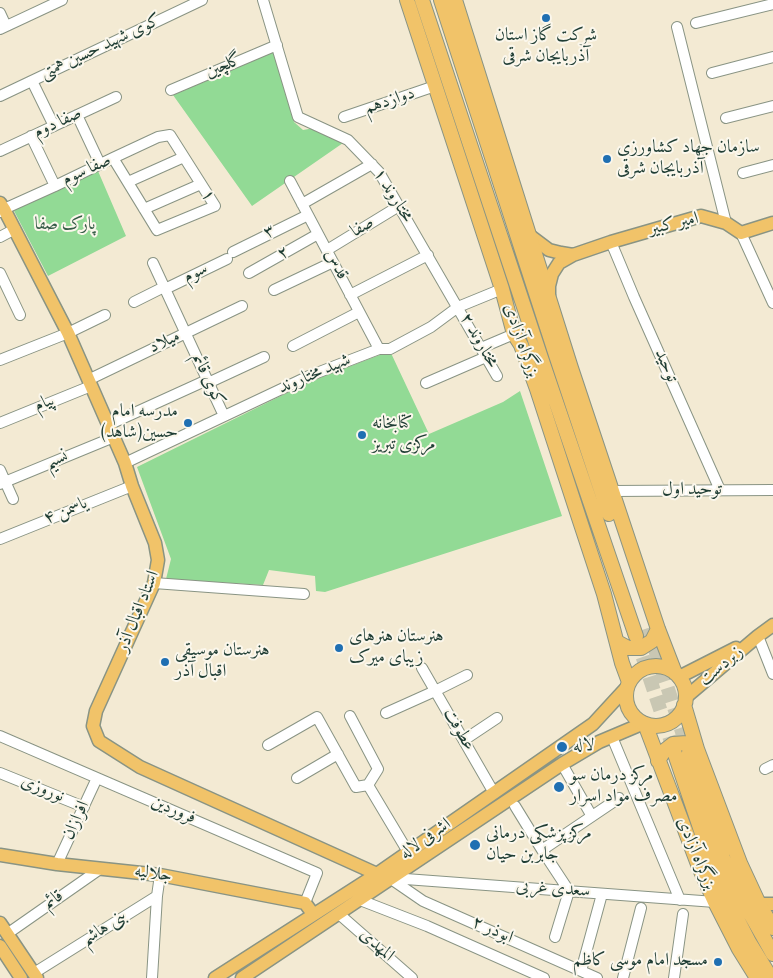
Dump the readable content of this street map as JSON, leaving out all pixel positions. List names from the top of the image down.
{
  "streets": {
    "highway": ["بزرگراه آزادی"],
    "main road": [
      "امیر کبیر",
      "استاد اقبال آذر",
      "زبردست",
      "اشرفی لاله",
      "جلالیه"
    ],
    "street": [
      "کوی شهید حسین همتی",
      "گلچین",
      "دوازدهم",
      "صفا دوم",
      "صفا سوم",
      "۱",
      "مختاروند ۱",
      "صفا",
      "۳",
      "۲",
      "قدس",
      "سوم",
      "مختاروند ۲",
      "میلاد",
      "توحید",
      "شهید مختاروند",
      "کوی قائم",
      "پیام",
      "نسیم",
      "توحید اول",
      "یاسمن ۴",
      "عطوفت",
      "نوروزی",
      "فروردین",
      "افرازان",
      "سعدی غربی",
      "قائم",
      "بنی هاشم",
      "ابوذر ۲",
      "المهدی"
    ]
  },
  "crossings": [
    ["گلچین", "مختاروند ۱"],
    ["دوازدهم", "بزرگراه آزادی"],
    ["صفا سوم", "۱"],
    ["صفا سوم", "استاد اقبال آذر"],
    ["مختاروند ۱", "صفا"],
    ["مختاروند ۱", "مختاروند ۲"],
    ["مختاروند ۱", "شهید مختاروند"],
    ["امیر کبیر", "توحید"],
    ["صفا", "قدس"],
    ["۳", "قدس"],
    ["۳", "سوم"],
    ["۲", "قدس"],
    ["قدس", "شهید مختاروند"],
    ["سوم", "کوی قائم"],
    ["مختاروند ۲", "شهید مختاروند"],
    ["بزرگراه آزادی", "شهید مختاروند"],
    ["بزرگراه آزادی", "توحید اول"],
    ["بزرگراه آزادی", "زبردست"],
    ["بزرگراه آزادی", "اشرفی لاله"],
    ["بزرگراه آزادی", "سعدی غربی"],
    ["میلاد", "کوی قائم"],
    ["میلاد", "پیام"],
    ["میلاد", "استاد اقبال آذر"],
    ["توحید", "توحید اول"],
    ["شهید مختاروند", "کوی قائم"],
    ["شهید مختاروند", "استاد اقبال آذر"],
    ["پیام", "استاد اقبال آذر"],
    ["نسیم", "استاد اقبال آذر"],
    ["یاسمن ۴", "استاد اقبال آذر"],
    ["استاد اقبال آذر", "اشرفی لاله"],
    ["زبردست", "اشرفی لاله"],
    ["عطوفت", "اشرفی لاله"],
    ["نوروزی", "افرازان"],
    ["فروردین", "افرازان"],
    ["فروردین", "جلالیه"],
    ["افرازان", "جلالیه"],
    ["اشرفی لاله", "سعدی غربی"],
    ["اشرفی لاله", "ابوذر ۲"],
    ["اشرفی لاله", "المهدی"],
    ["جلالیه", "قائم"],
    ["سعدی غربی", "ابوذر ۲"]
  ],
  "parks": ["پارک صفا"],
  "places": [
    "شرکت گاز استان آذربایجان شرقی",
    "سازمان جهاد کشاورزی آذربایجان شرقی",
    "مدرسه امام حسین(شاهد)",
    "کتابخانه مرکزى تبریز",
    "هنرستان هنرهای زیبای میرک",
    "هنرستان موسیقی اقبال آذر",
    "لاله",
    "مرکز درمان سو مصرف مواد اسرار",
    "مرکز پزشکی درمانی جابربن حیان",
    "مسجد امام موسی کاظم"
  ]
}
